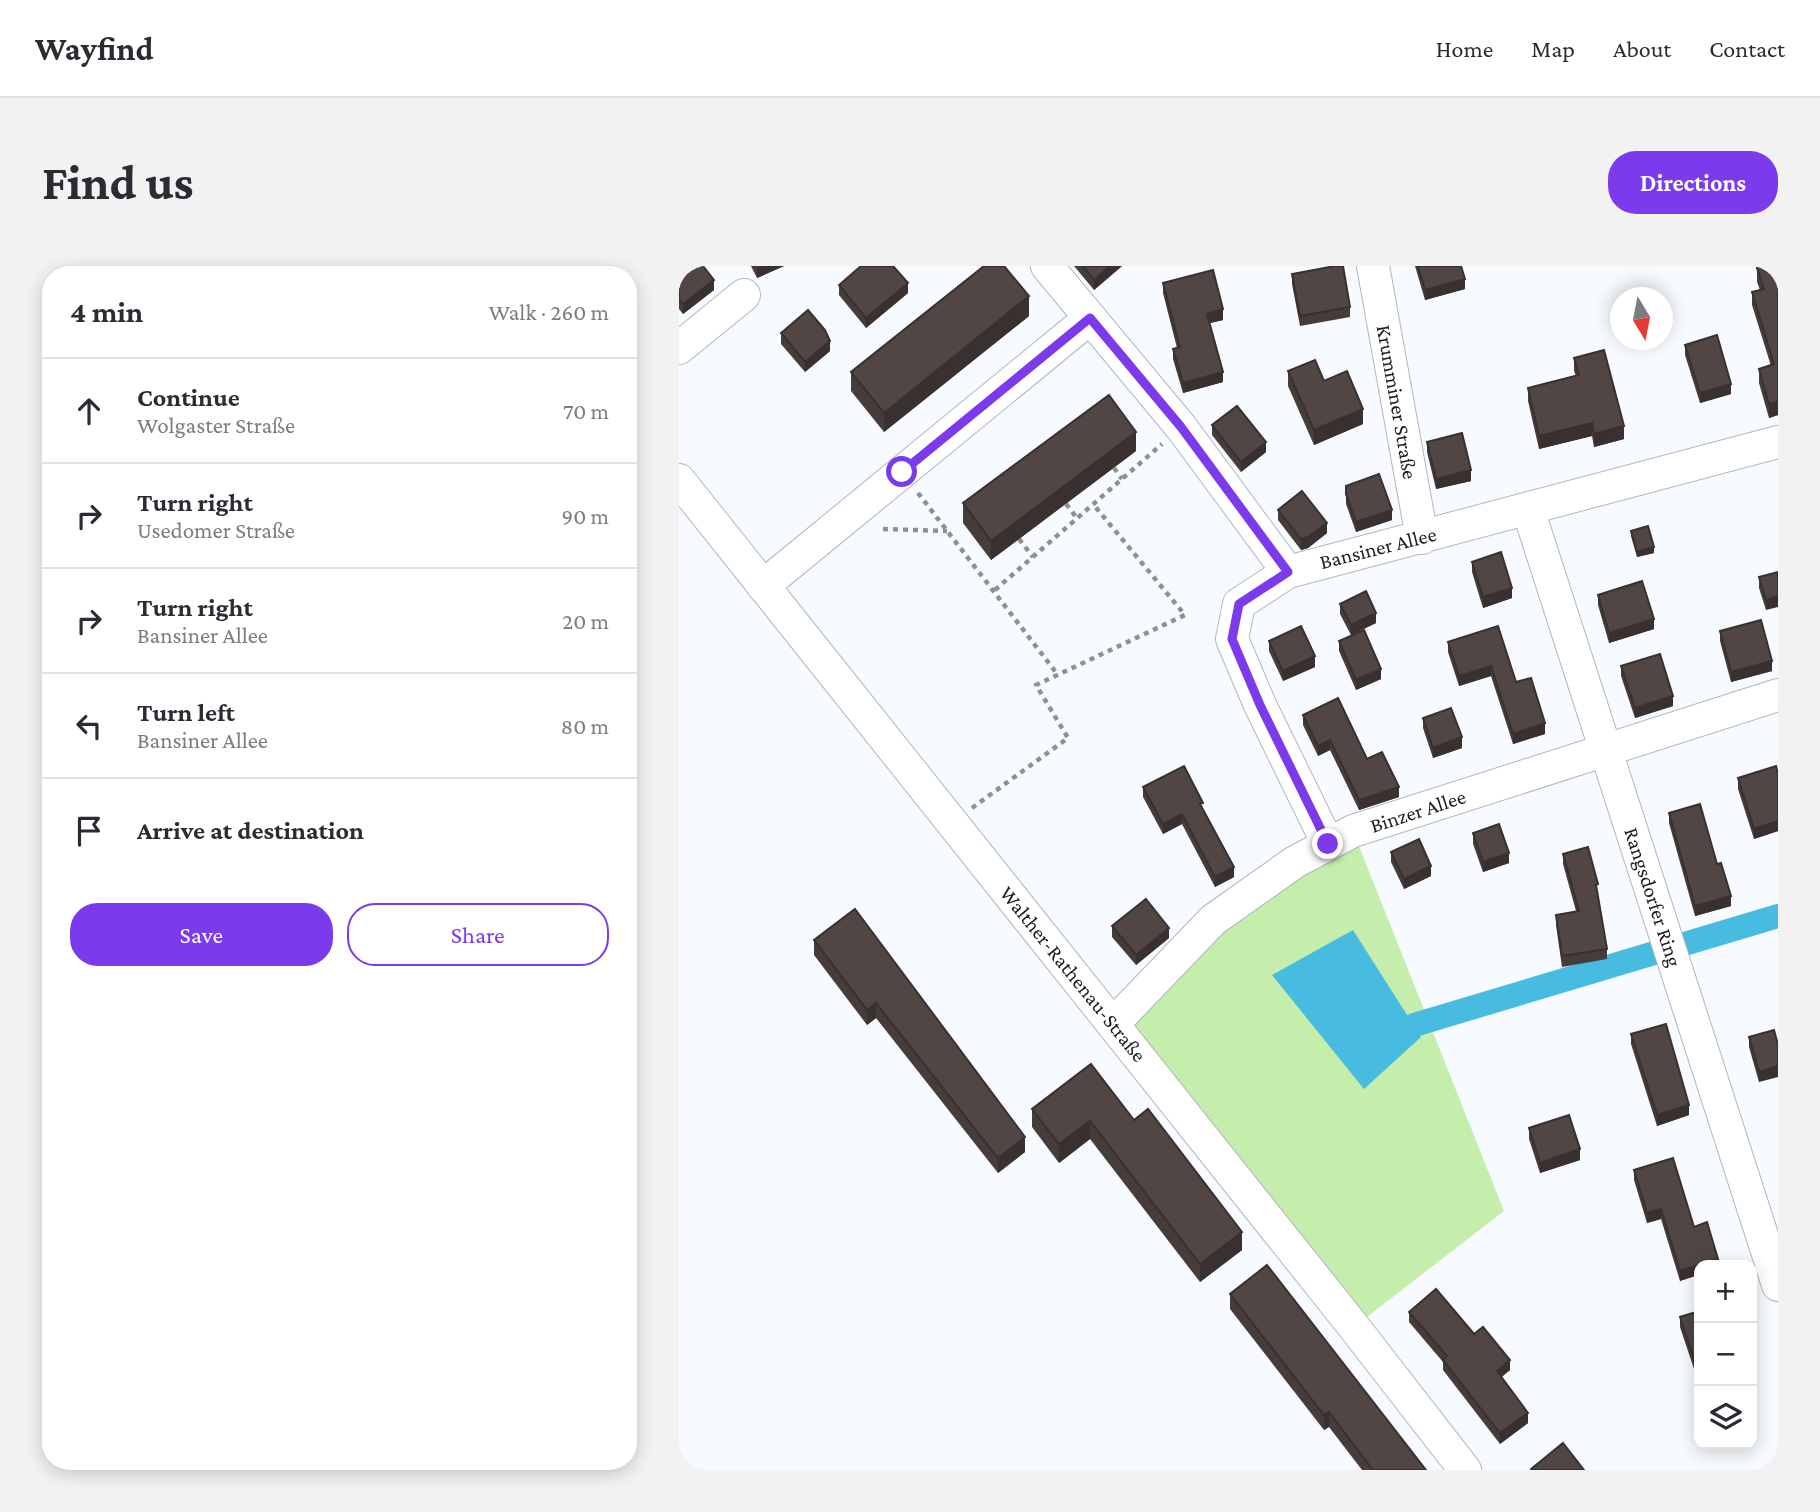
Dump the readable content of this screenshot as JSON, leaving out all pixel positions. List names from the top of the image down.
{
  "streets": {
    "street": [
      "Krumminer Straße",
      "Bansiner Allee",
      "Binzer Allee",
      "Rangsdorfer Ring",
      "Walther-Rathenau-Straße"
    ]
  },
  "crossings": [
    ["Krumminer Straße", "Bansiner Allee"],
    ["Bansiner Allee", "Binzer Allee"],
    ["Bansiner Allee", "Rangsdorfer Ring"],
    ["Binzer Allee", "Rangsdorfer Ring"],
    ["Binzer Allee", "Walther-Rathenau-Straße"]
  ],
  "north": "bottom",
  "page": {
    "header": "Wayfind",
    "nav": [
      "Home",
      "Map",
      "About",
      "Contact"
    ],
    "buttons": [
      "Directions",
      ["Save", "Share"]
    ],
    "title": "Find us",
    "heading": ["4 min", "Walk · 260 m"],
    "list": [
      ["Continue", "Wolgaster Straße", "70 m"],
      ["Turn right", "Usedomer Straße", "90 m"],
      ["Turn right", "Bansiner Allee", "20 m"],
      ["Turn left", "Bansiner Allee", "80 m"],
      "Arrive at destination"
    ],
    "map_buttons": ["+", "−"]
  }
}
